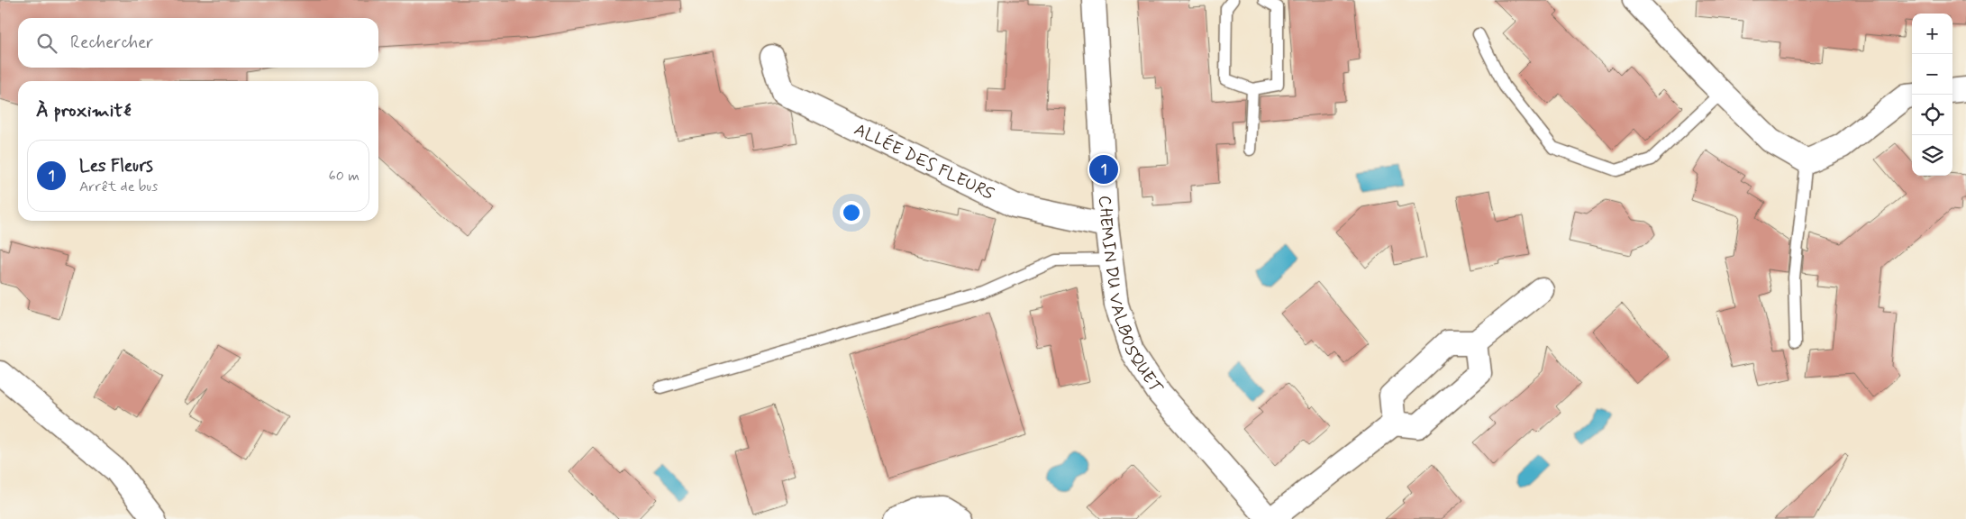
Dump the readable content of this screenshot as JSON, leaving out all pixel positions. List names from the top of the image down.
{
  "streets": {
    "street": ["ALLÉE DES FLEURS", "CHEMIN DU VALBOSQUET"]
  },
  "crossings": [
    ["ALLÉE DES FLEURS", "CHEMIN DU VALBOSQUET"]
  ],
  "page": {
    "map_buttons": ["+", "−"],
    "search": "Rechercher",
    "heading": "À proximité",
    "list": [
      {
        "mark": "1",
        "name": "Les Fleurs",
        "note": "Arrêt de bus",
        "value": "60 m"
      }
    ],
    "pins": "1"
  }
}
